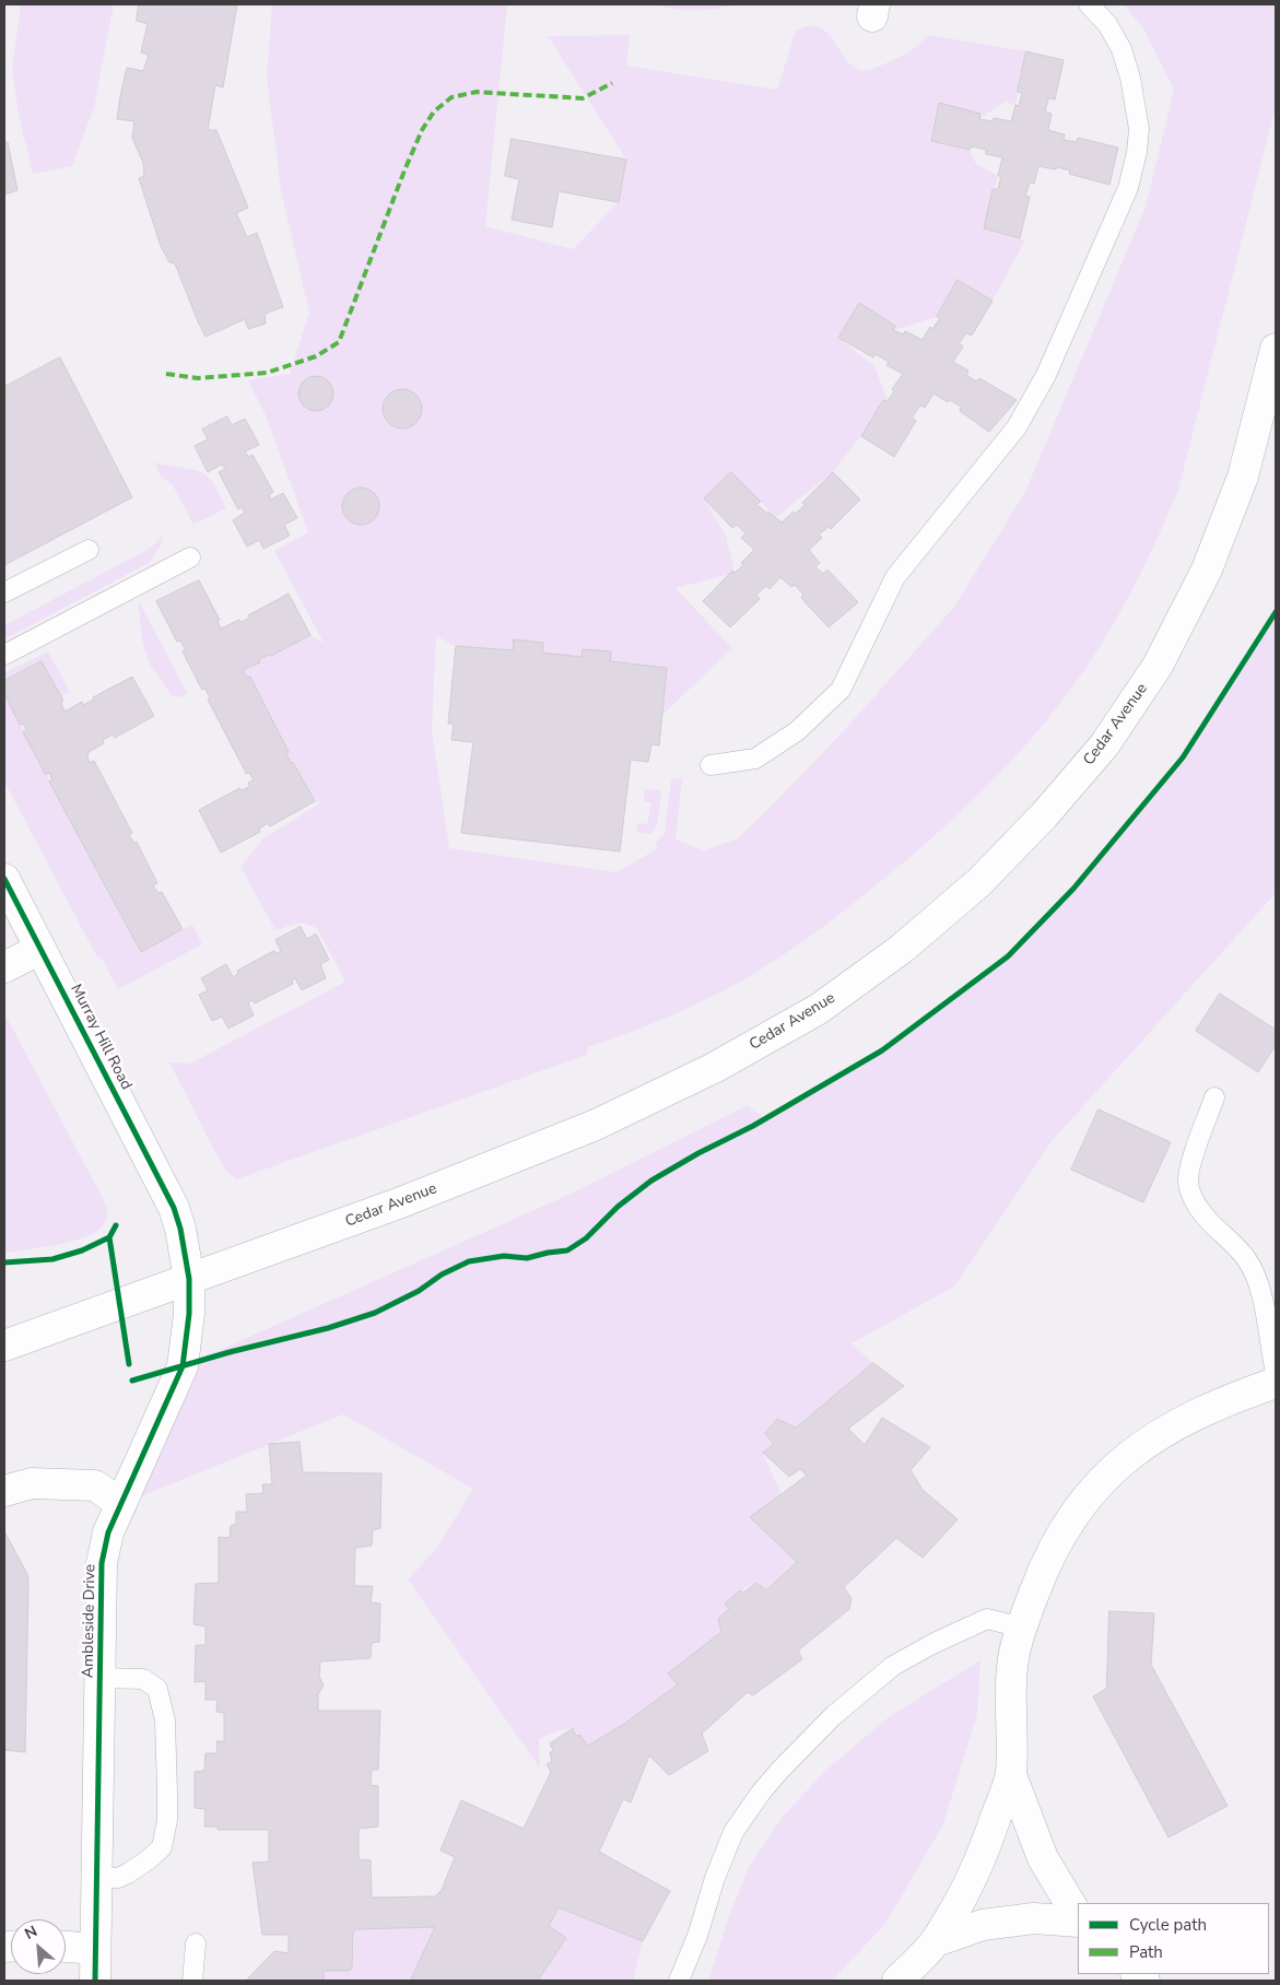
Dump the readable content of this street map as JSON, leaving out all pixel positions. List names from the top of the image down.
{
  "streets": {
    "street": ["Cedar Avenue", "Murray Hill Road", "Ambleside Drive"]
  },
  "crossings": [
    ["Cedar Avenue", "Murray Hill Road"],
    ["Cedar Avenue", "Ambleside Drive"],
    ["Murray Hill Road", "Ambleside Drive"]
  ],
  "legend": ["Cycle path", "Path"],
  "north": "top left"
}
